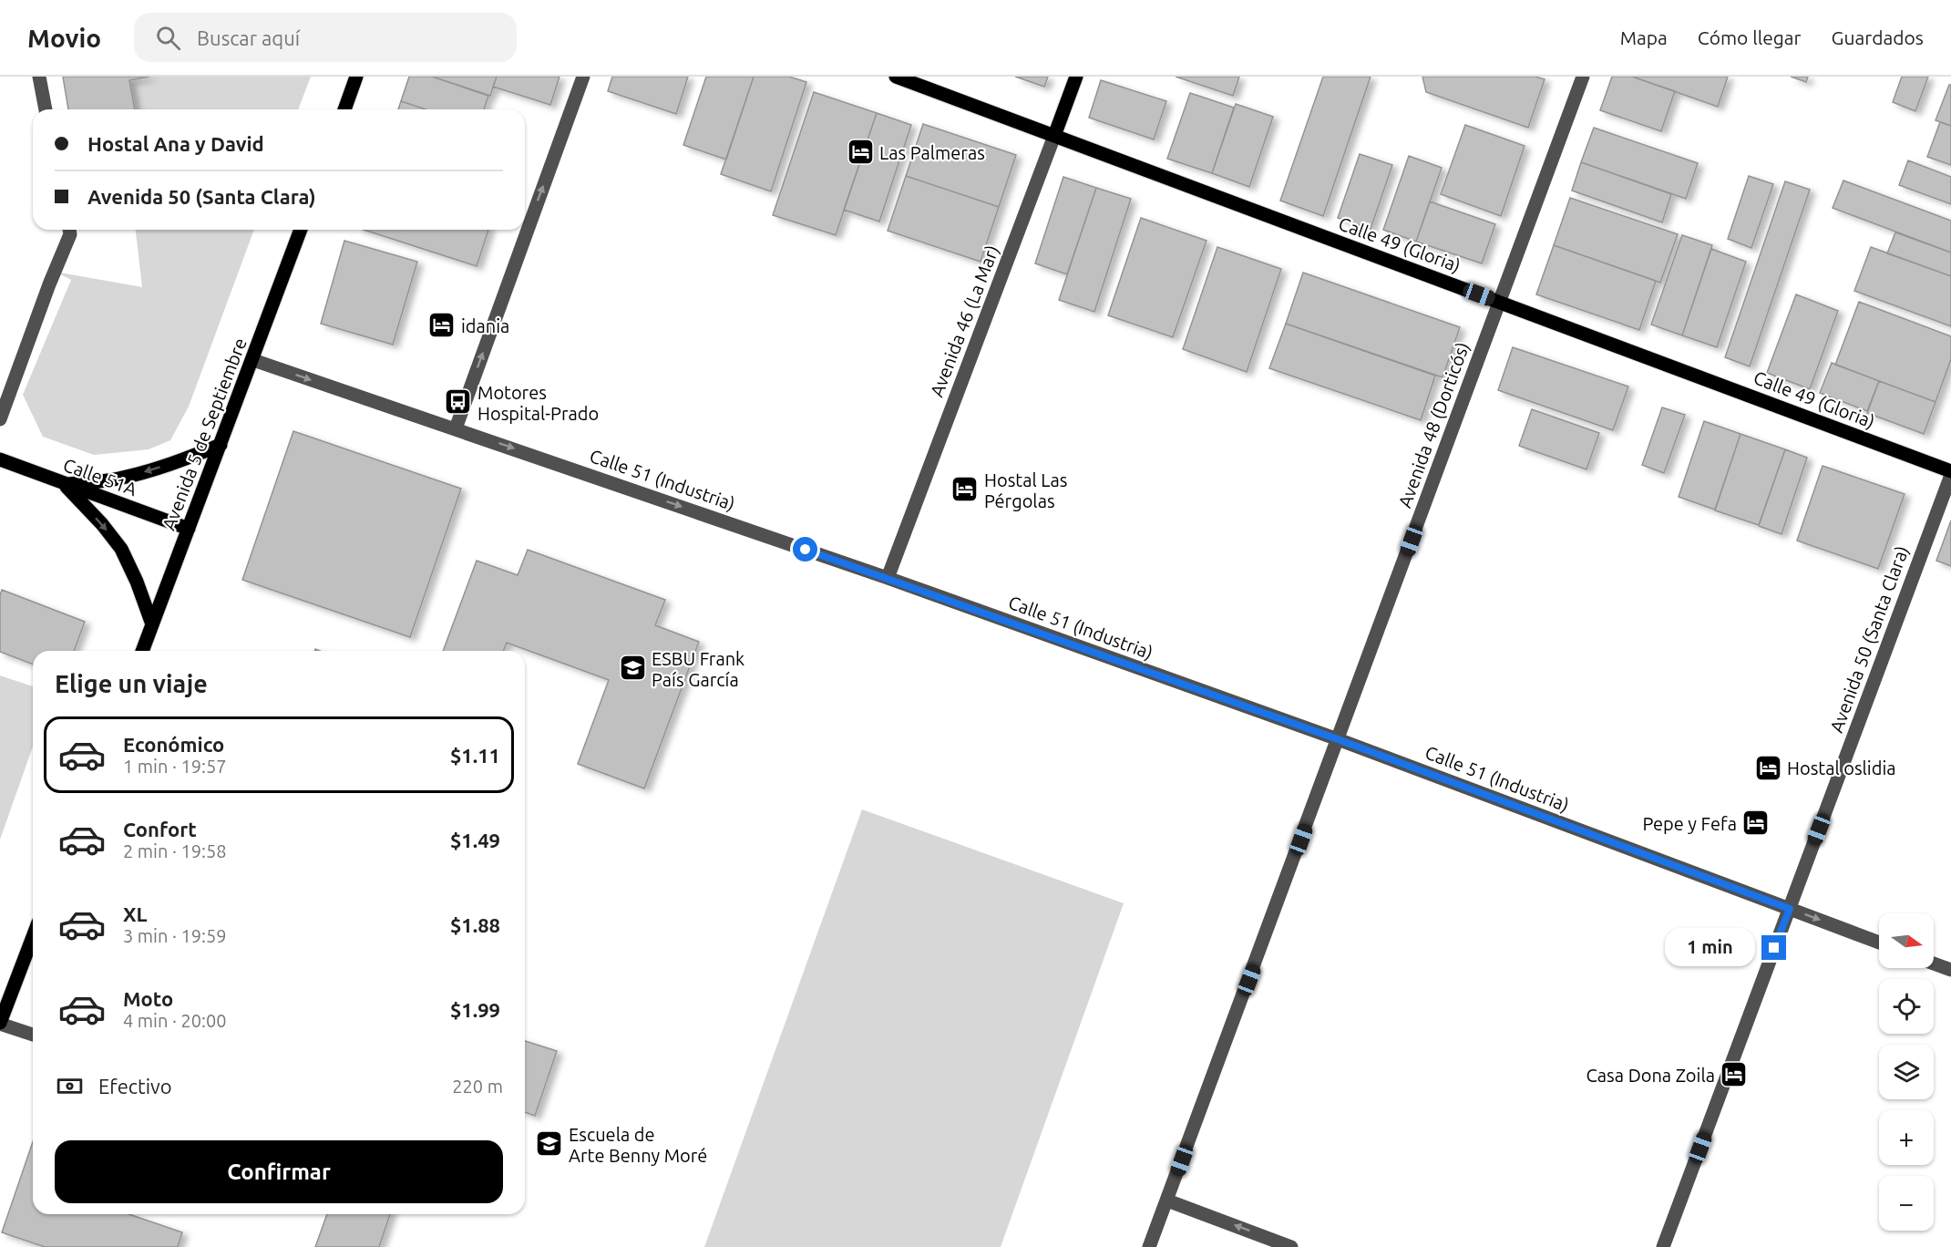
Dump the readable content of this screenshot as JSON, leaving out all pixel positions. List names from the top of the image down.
{
  "streets": {
    "main road": [
      "Calle 49 (Gloria)",
      "Avenida 46 (La Mar)",
      "Avenida 5 de Septiembre",
      "Calle 51A"
    ],
    "street": ["Avenida 48 (Dorticós)", "Calle 51 (Industria)", "Avenida 50 (Santa Clara)"]
  },
  "crossings": [
    ["Calle 49 (Gloria)", "Avenida 46 (La Mar)"],
    ["Calle 49 (Gloria)", "Avenida 48 (Dorticós)"],
    ["Calle 49 (Gloria)", "Avenida 50 (Santa Clara)"],
    ["Avenida 46 (La Mar)", "Calle 51 (Industria)"],
    ["Avenida 48 (Dorticós)", "Calle 51 (Industria)"],
    ["Avenida 5 de Septiembre", "Calle 51A"],
    ["Avenida 5 de Septiembre", "Calle 51 (Industria)"],
    ["Calle 51 (Industria)", "Avenida 50 (Santa Clara)"]
  ],
  "one_way": ["Calle 51 (Industria)"],
  "places": {
    "hotel": [
      "Las Palmeras",
      "idania",
      "Hostal Las Pérgolas",
      "Hostal oslidia",
      "Pepe y Fefa",
      "Casa Dona Zoila"
    ],
    "bus stop": ["Motores Hospital-Prado"],
    "school or university": ["ESBU Frank País García", "Escuela de Arte Benny Moré"]
  },
  "north": "right",
  "page": {
    "header": "Movio",
    "search": "Buscar aquí",
    "nav": ["Mapa", "Cómo llegar", "Guardados"],
    "banner": ["Hostal Ana y David", "Avenida 50 (Santa Clara)"],
    "heading": "Elige un viaje",
    "list": [
      {
        "name": "Económico",
        "note": "1 min · 19:57",
        "value": "$1.11"
      },
      {
        "name": "Confort",
        "note": "2 min · 19:58",
        "value": "$1.49"
      },
      {
        "name": "XL",
        "note": "3 min · 19:59",
        "value": "$1.88"
      },
      {
        "name": "Moto",
        "note": "4 min · 20:00",
        "value": "$1.99"
      }
    ],
    "map_buttons": ["+", "−"],
    "bubble": "1 min",
    "pay": ["Efectivo", "220 m"],
    "buttons": "Confirmar"
  }
}
